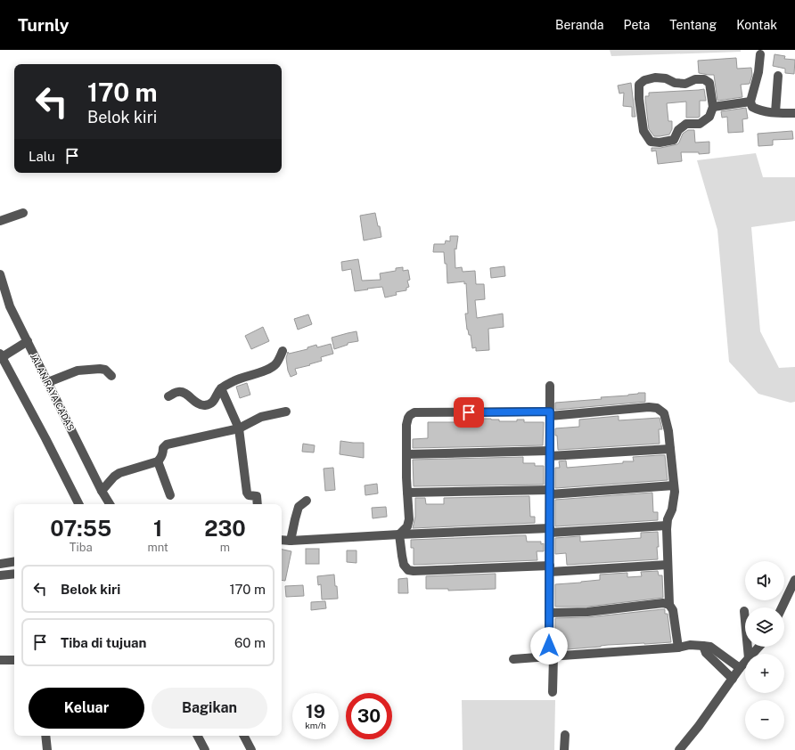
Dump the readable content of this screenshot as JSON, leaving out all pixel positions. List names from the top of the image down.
{
  "streets": {
    "street": ["JALAN RAYA CADAS"]
  },
  "page": {
    "header": "Turnly",
    "nav": [
      "Beranda",
      "Peta",
      "Tentang",
      "Kontak"
    ],
    "turn": ["170 m", "Belok kiri"],
    "then": "Lalu",
    "eta": [
      "07:55",
      "Tiba",
      "1",
      "mnt",
      "230",
      "m"
    ],
    "map_buttons": ["+", "−"],
    "list": [
      {
        "name": "Belok kiri",
        "value": "170 m"
      },
      {
        "name": "Tiba di tujuan",
        "value": "60 m"
      }
    ],
    "buttons": ["Keluar", "Bagikan"],
    "speed": "19 km/h",
    "limit": "30"
  }
}
